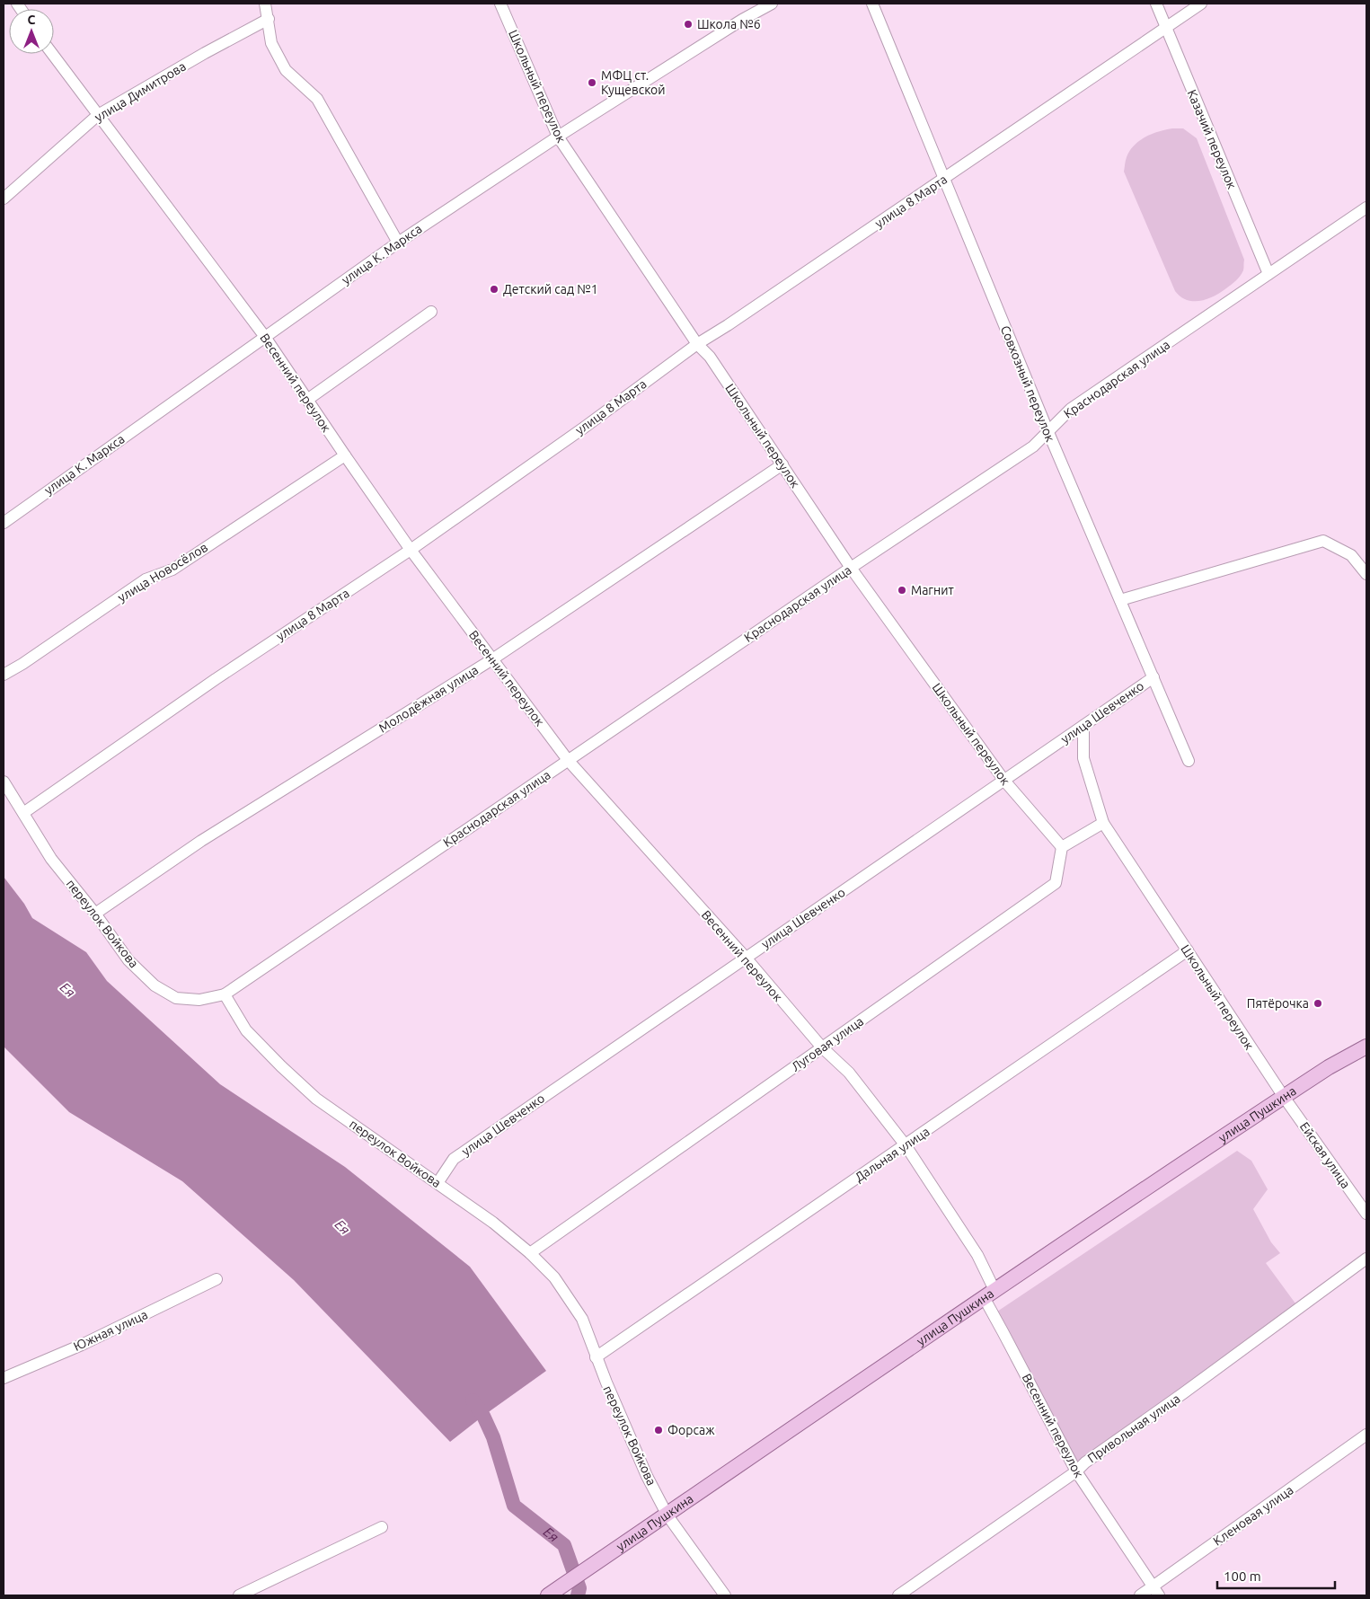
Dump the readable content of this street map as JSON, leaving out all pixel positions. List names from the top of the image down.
{
  "streets": {
    "main road": ["улица Пушкина"],
    "street": [
      "Школьный переулок",
      "улица Димитрова",
      "Казачий переулок",
      "улица 8 Марта",
      "улица К. Маркса",
      "Краснодарская улица",
      "Весенний переулок",
      "Совхозный переулок",
      "улица Новосёлов",
      "Молодёжная улица",
      "улица Шевченко",
      "переулок Войкова",
      "Луговая улица",
      "Дальная улица",
      "Ейская улица",
      "Южная улица",
      "Привольная улица",
      "Кленовая улица"
    ]
  },
  "crossings": [
    ["Школьный переулок", "улица 8 Марта"],
    ["Школьный переулок", "улица К. Маркса"],
    ["Школьный переулок", "Краснодарская улица"],
    ["Школьный переулок", "Молодёжная улица"],
    ["Школьный переулок", "улица Шевченко"],
    ["Школьный переулок", "Луговая улица"],
    ["Школьный переулок", "улица Пушкина"],
    ["Школьный переулок", "Дальная улица"],
    ["Школьный переулок", "Ейская улица"],
    ["улица Димитрова", "Весенний переулок"],
    ["Казачий переулок", "улица 8 Марта"],
    ["Казачий переулок", "Краснодарская улица"],
    ["улица 8 Марта", "Весенний переулок"],
    ["улица 8 Марта", "Совхозный переулок"],
    ["улица 8 Марта", "переулок Войкова"],
    ["улица К. Маркса", "Весенний переулок"],
    ["Краснодарская улица", "Весенний переулок"],
    ["Краснодарская улица", "Совхозный переулок"],
    ["Краснодарская улица", "переулок Войкова"],
    ["Весенний переулок", "улица Новосёлов"],
    ["Весенний переулок", "Молодёжная улица"],
    ["Весенний переулок", "улица Шевченко"],
    ["Весенний переулок", "Луговая улица"],
    ["Весенний переулок", "улица Пушкина"],
    ["Весенний переулок", "Дальная улица"],
    ["Весенний переулок", "Привольная улица"],
    ["Весенний переулок", "Кленовая улица"],
    ["Совхозный переулок", "улица Шевченко"],
    ["Молодёжная улица", "переулок Войкова"],
    ["улица Шевченко", "переулок Войкова"],
    ["переулок Войкова", "Луговая улица"],
    ["переулок Войкова", "улица Пушкина"],
    ["переулок Войкова", "Дальная улица"],
    ["улица Пушкина", "Ейская улица"]
  ],
  "water": ["Ея"],
  "places": [
    "Школа №6",
    "МФЦ ст. Кущевской",
    "Детский сад №1",
    "Магнит",
    "Пятёрочка",
    "Форсаж"
  ],
  "scale_bar": "100 m",
  "north": "top"
}
